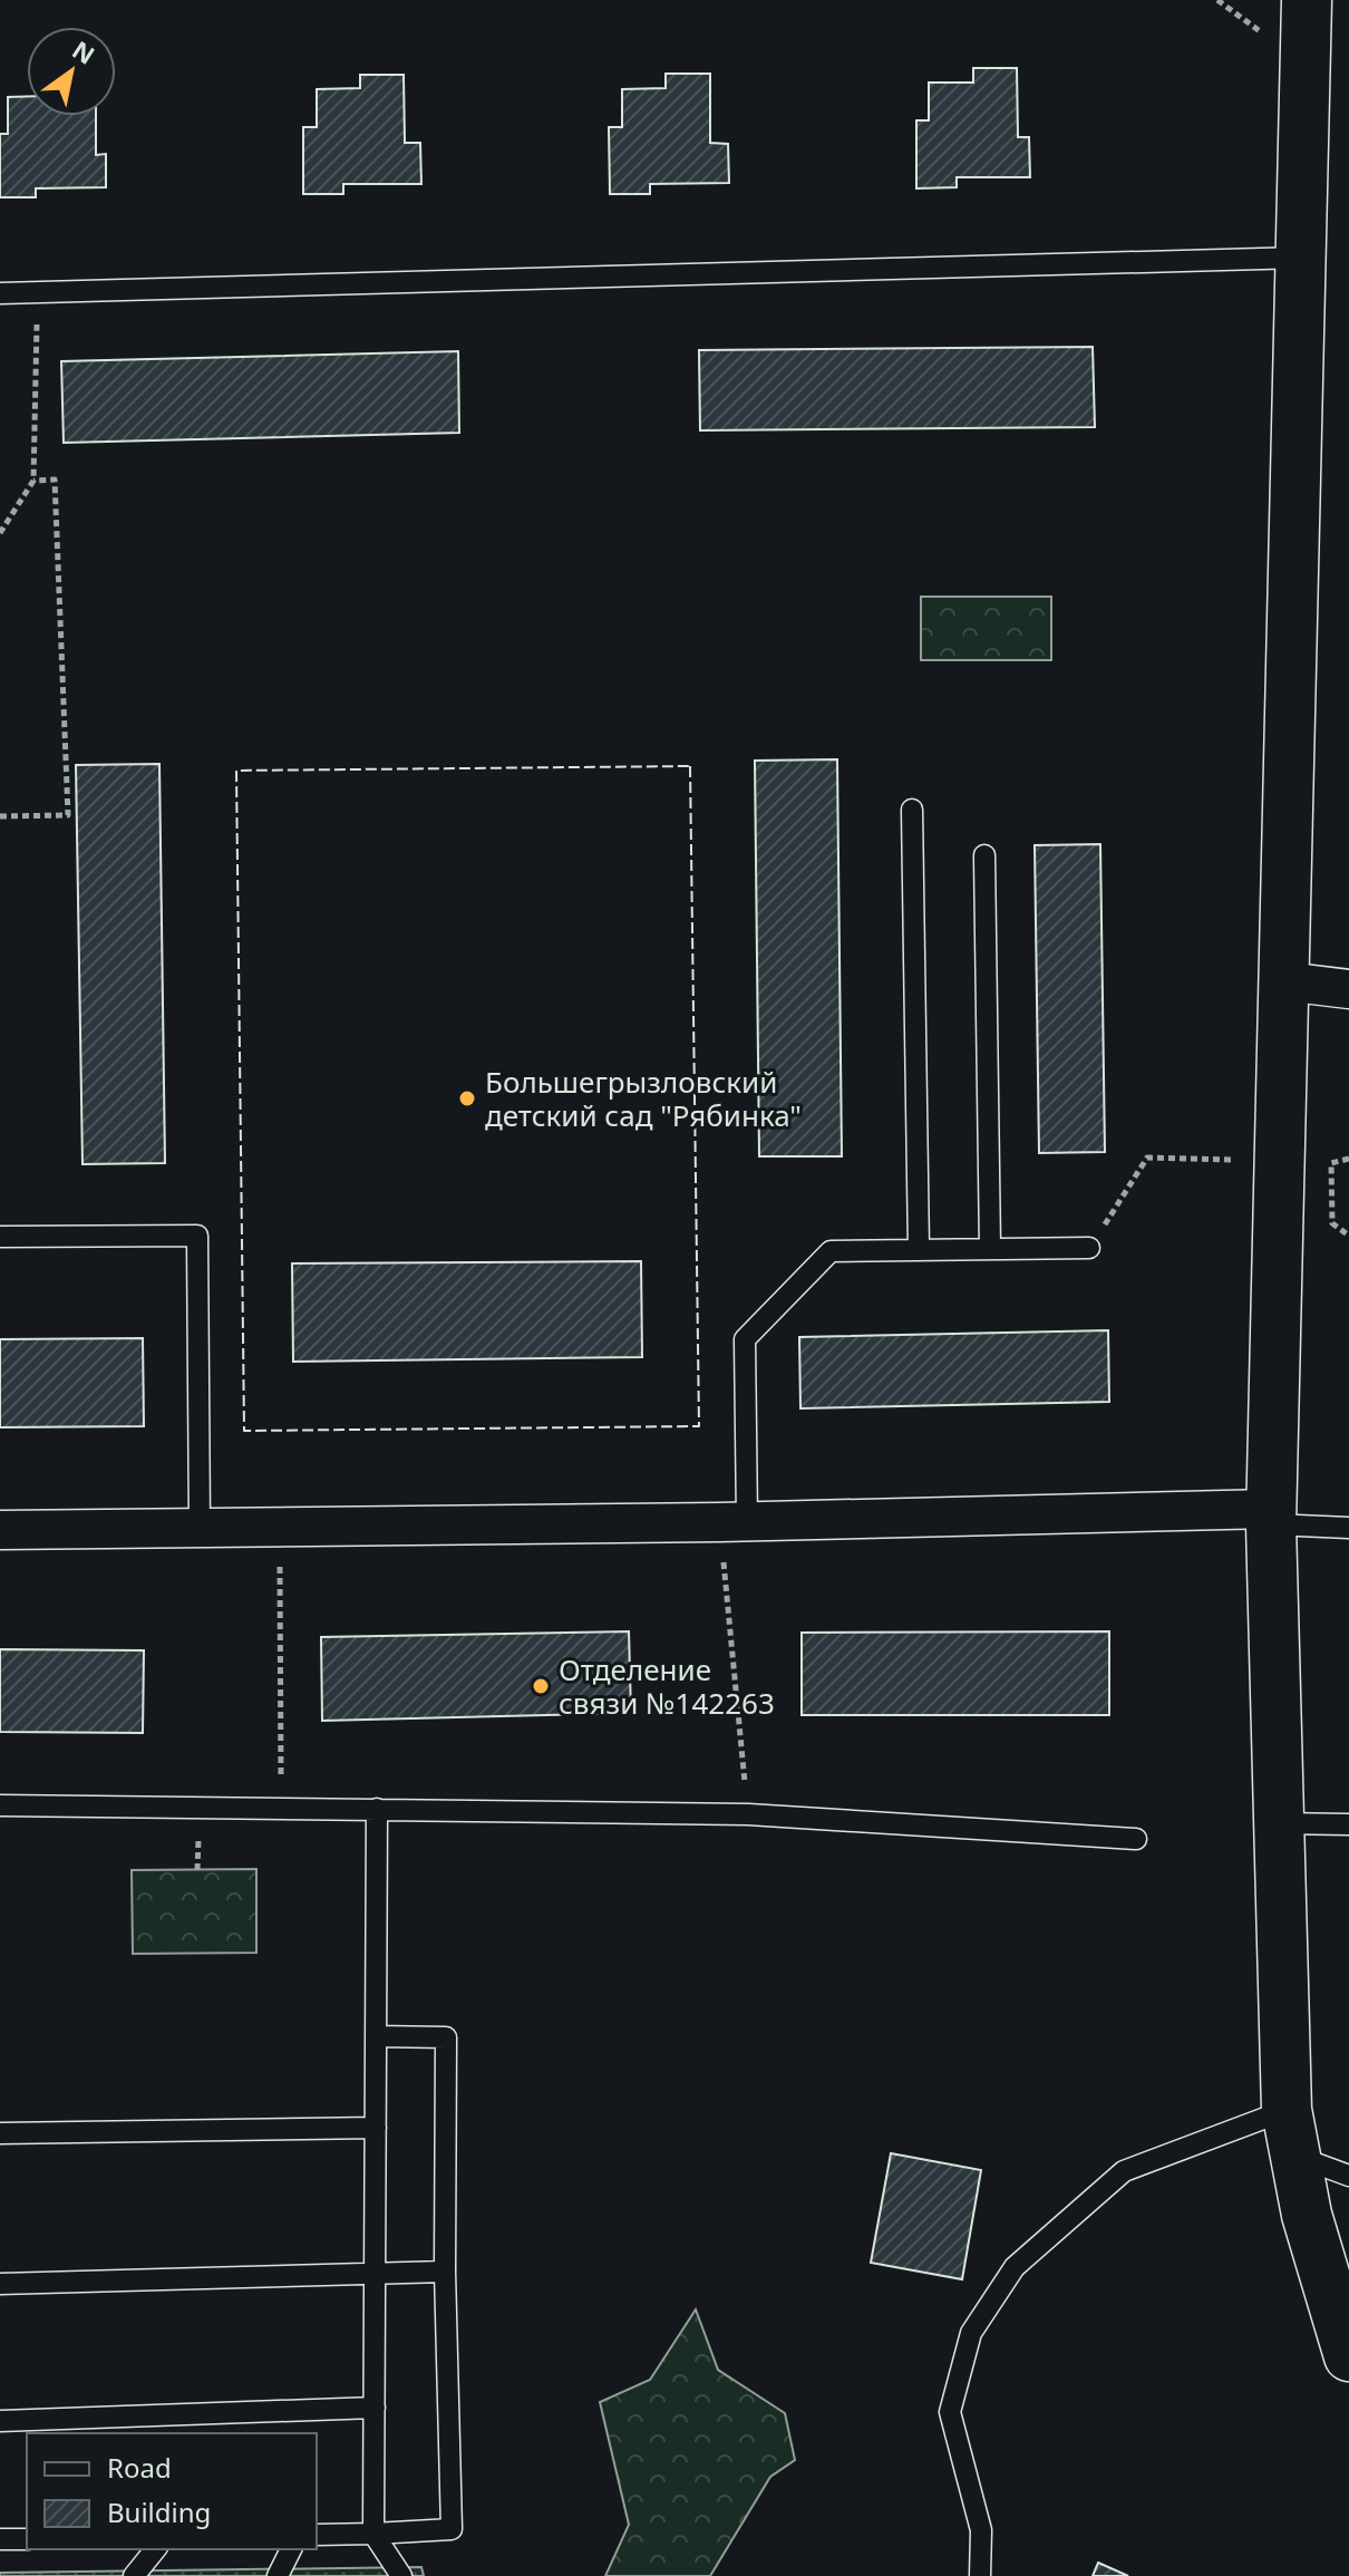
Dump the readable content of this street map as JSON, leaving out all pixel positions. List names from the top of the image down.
{
  "places": ["Большегрызловский детский сад \"Рябинка\"", "Отделение связи №142263"],
  "legend": ["Road", "Building"],
  "north": "top right"
}
